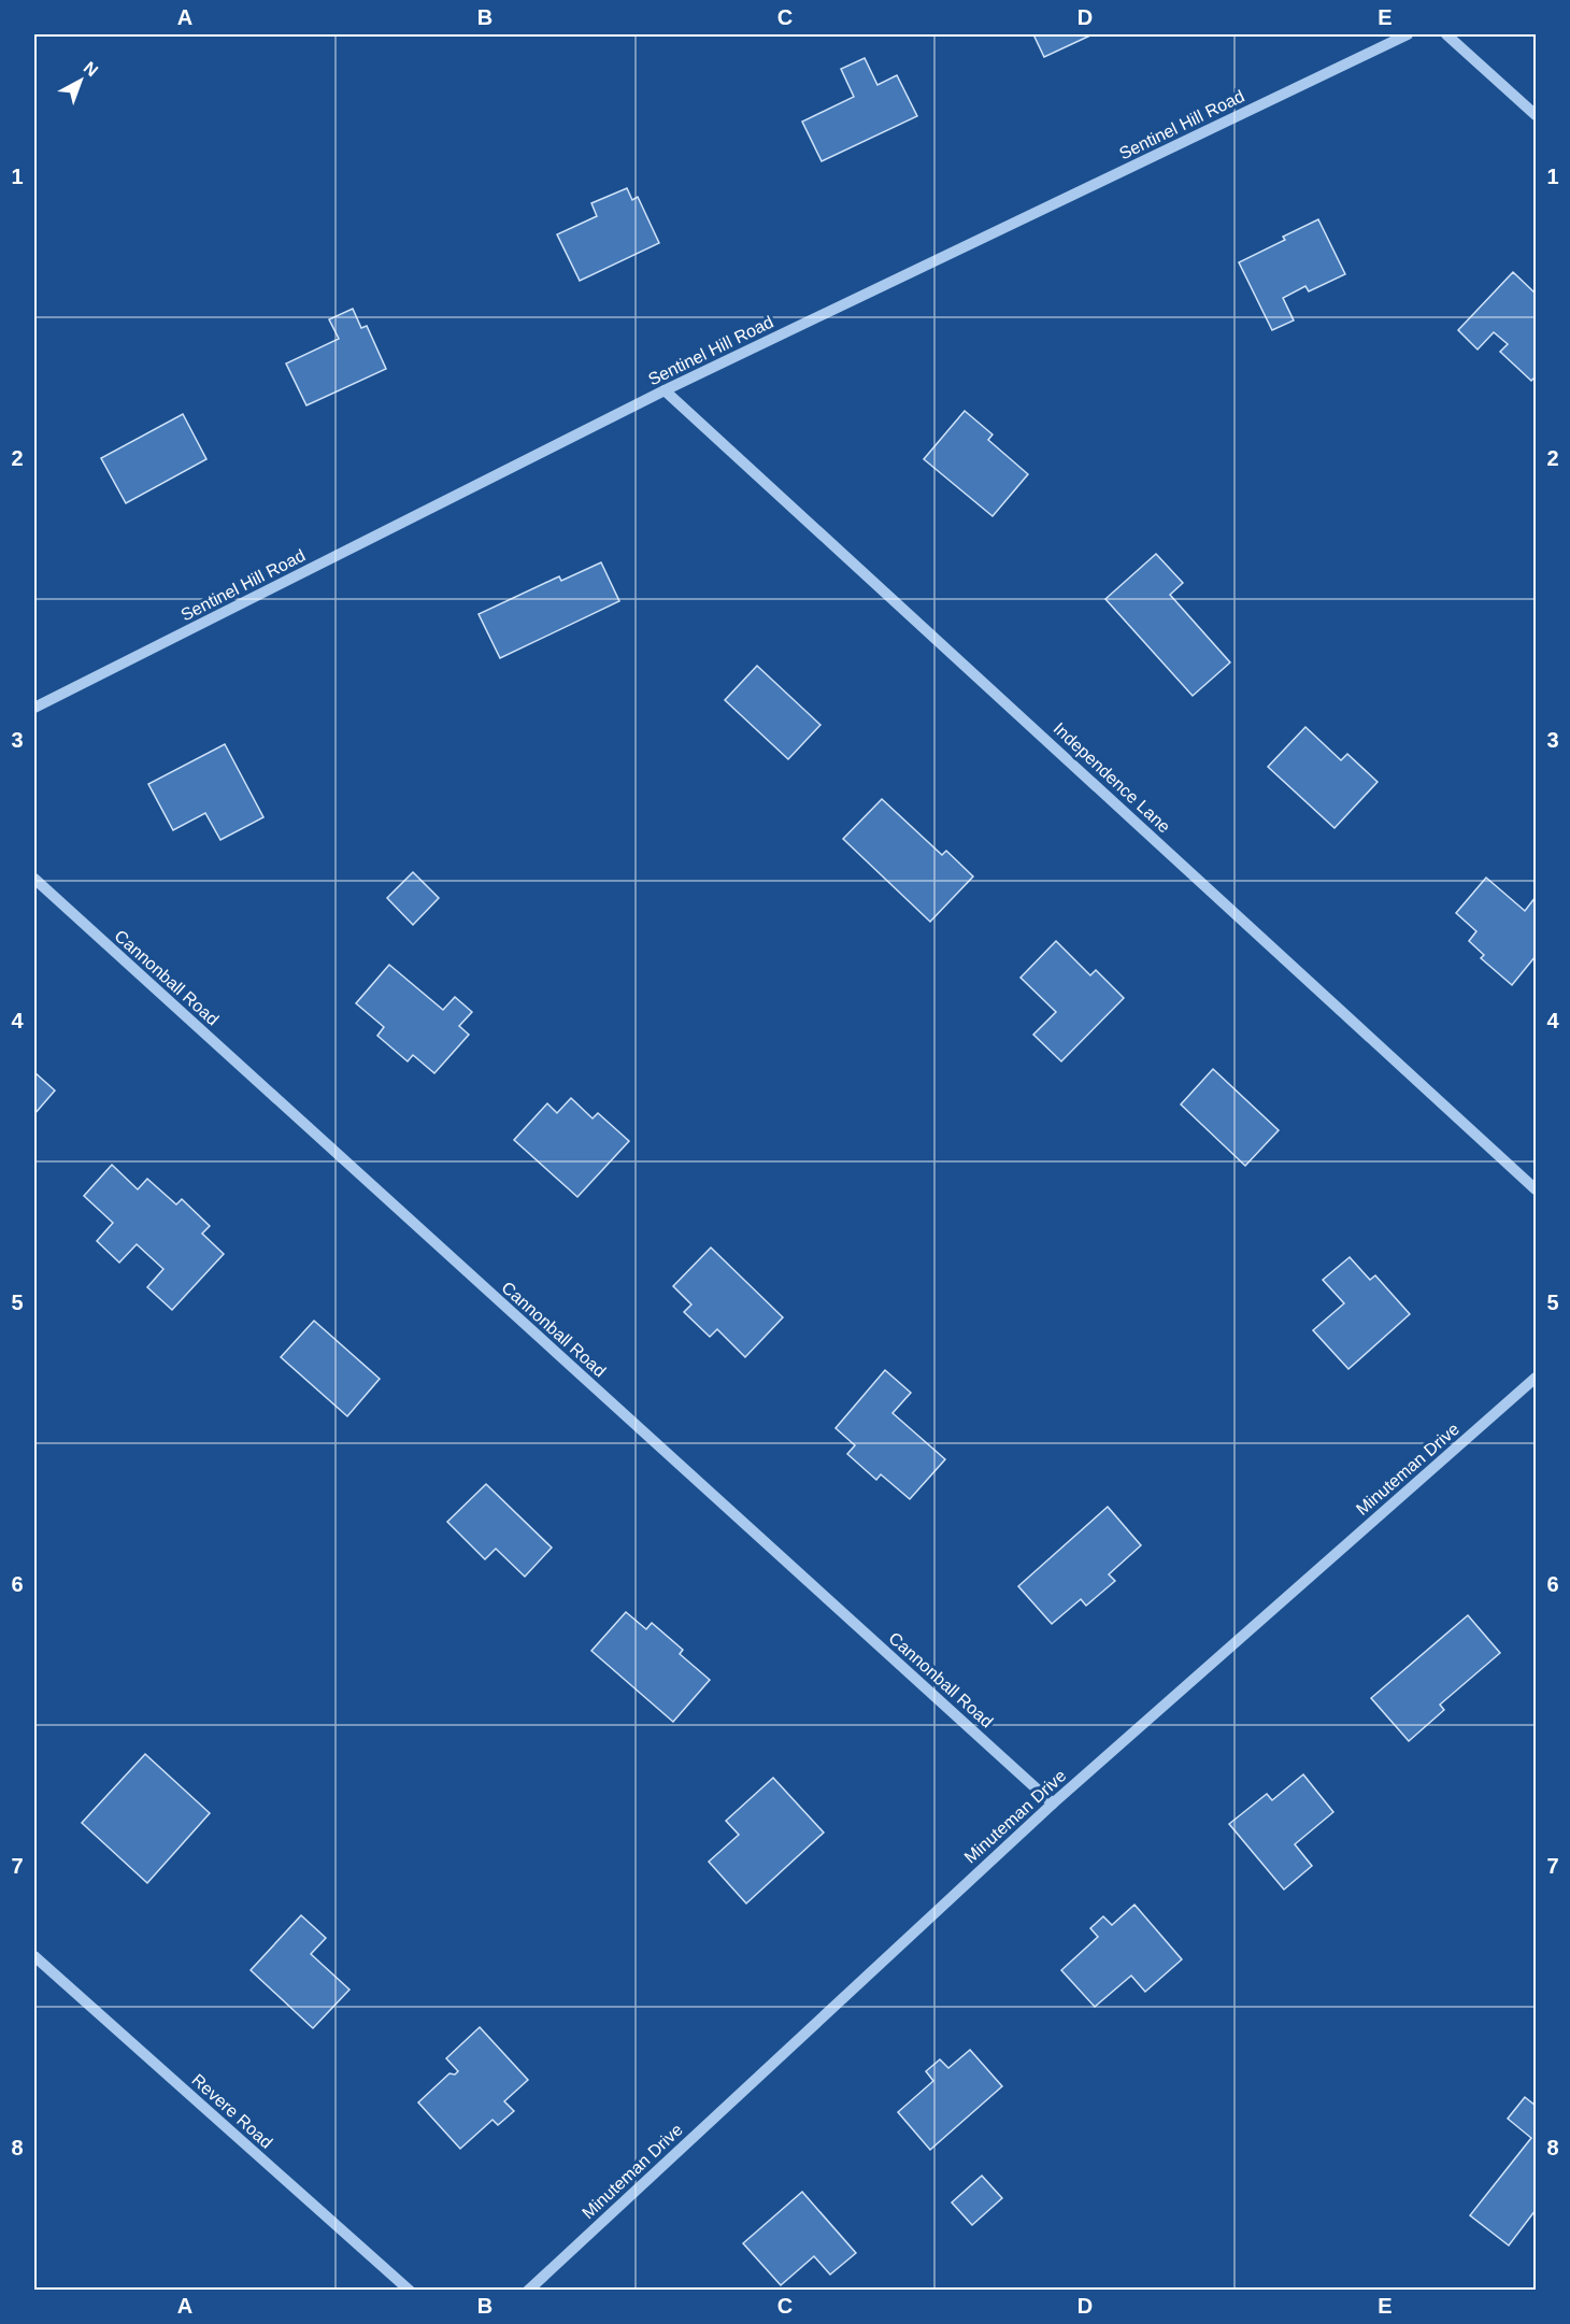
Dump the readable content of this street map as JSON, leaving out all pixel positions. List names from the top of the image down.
{
  "streets": {
    "street": [
      "Sentinel Hill Road",
      "Independence Lane",
      "Cannonball Road",
      "Minuteman Drive",
      "Revere Road"
    ]
  },
  "crossings": [
    ["Sentinel Hill Road", "Independence Lane"],
    ["Cannonball Road", "Minuteman Drive"]
  ],
  "north": "top right",
  "grid": {
    "columns": [
      "A",
      "B",
      "C",
      "D",
      "E"
    ],
    "rows": [
      "1",
      "2",
      "3",
      "4",
      "5",
      "6",
      "7",
      "8"
    ]
  }
}
